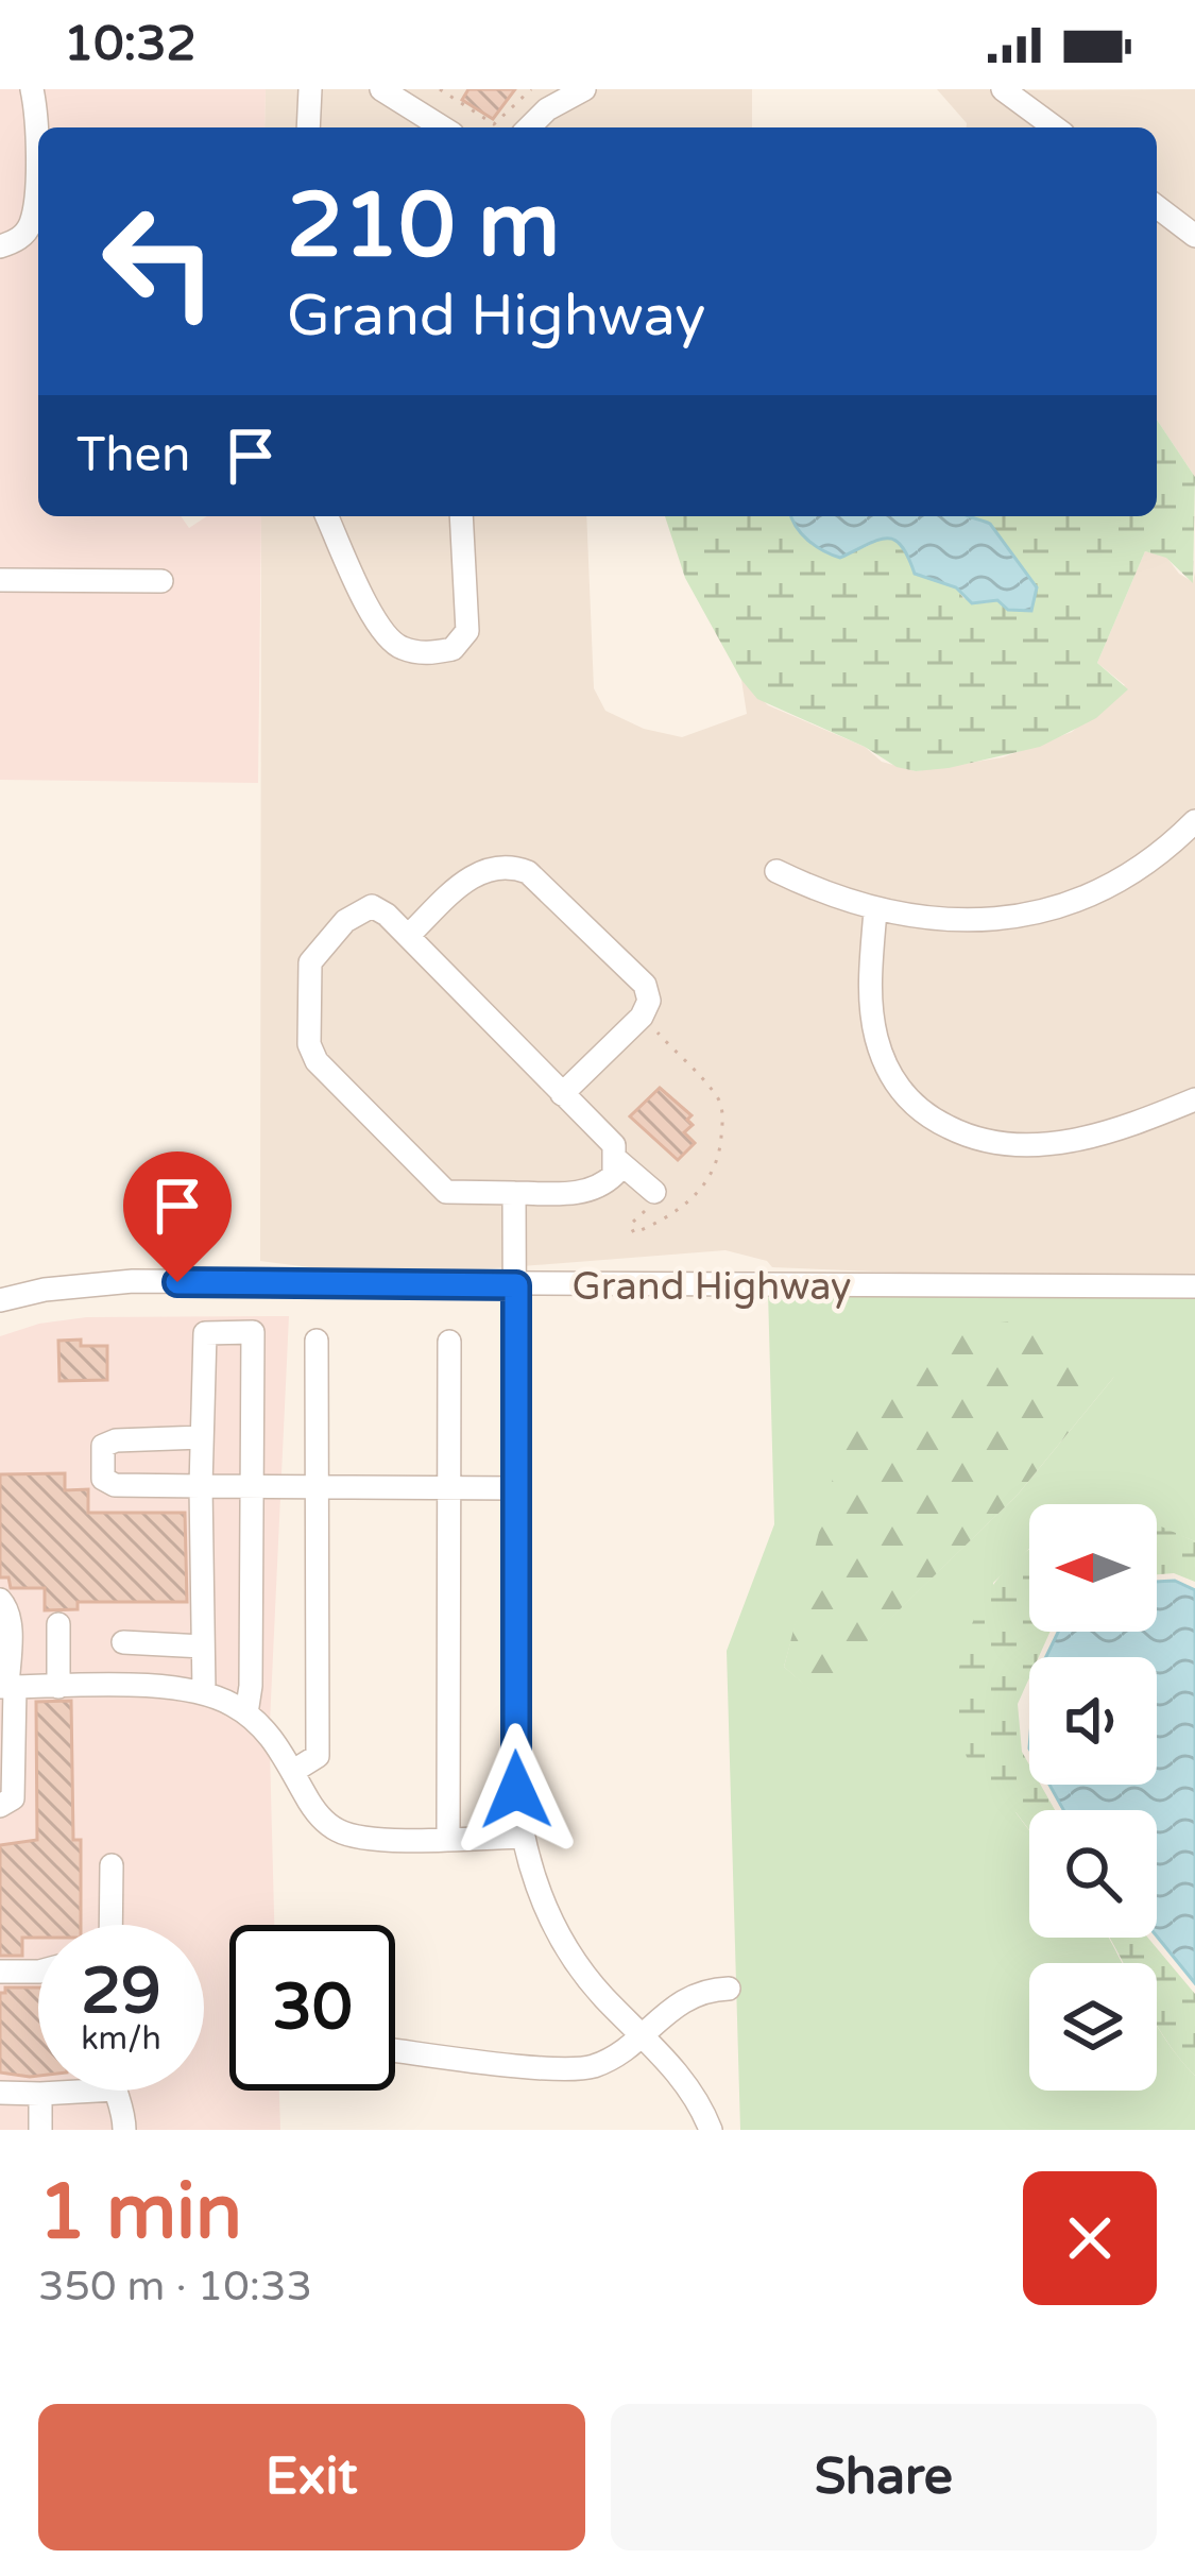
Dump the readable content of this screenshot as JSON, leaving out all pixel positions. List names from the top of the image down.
{
  "streets": {
    "street": ["Grand Highway"]
  },
  "north": "left",
  "page": {
    "status": "10:32",
    "turn": ["210 m", "Grand Highway"],
    "then": "Then",
    "speed": "29 km/h",
    "limit": "30",
    "heading": ["1 min", "350 m · 10:33"],
    "buttons": ["Exit", "Share"]
  }
}
